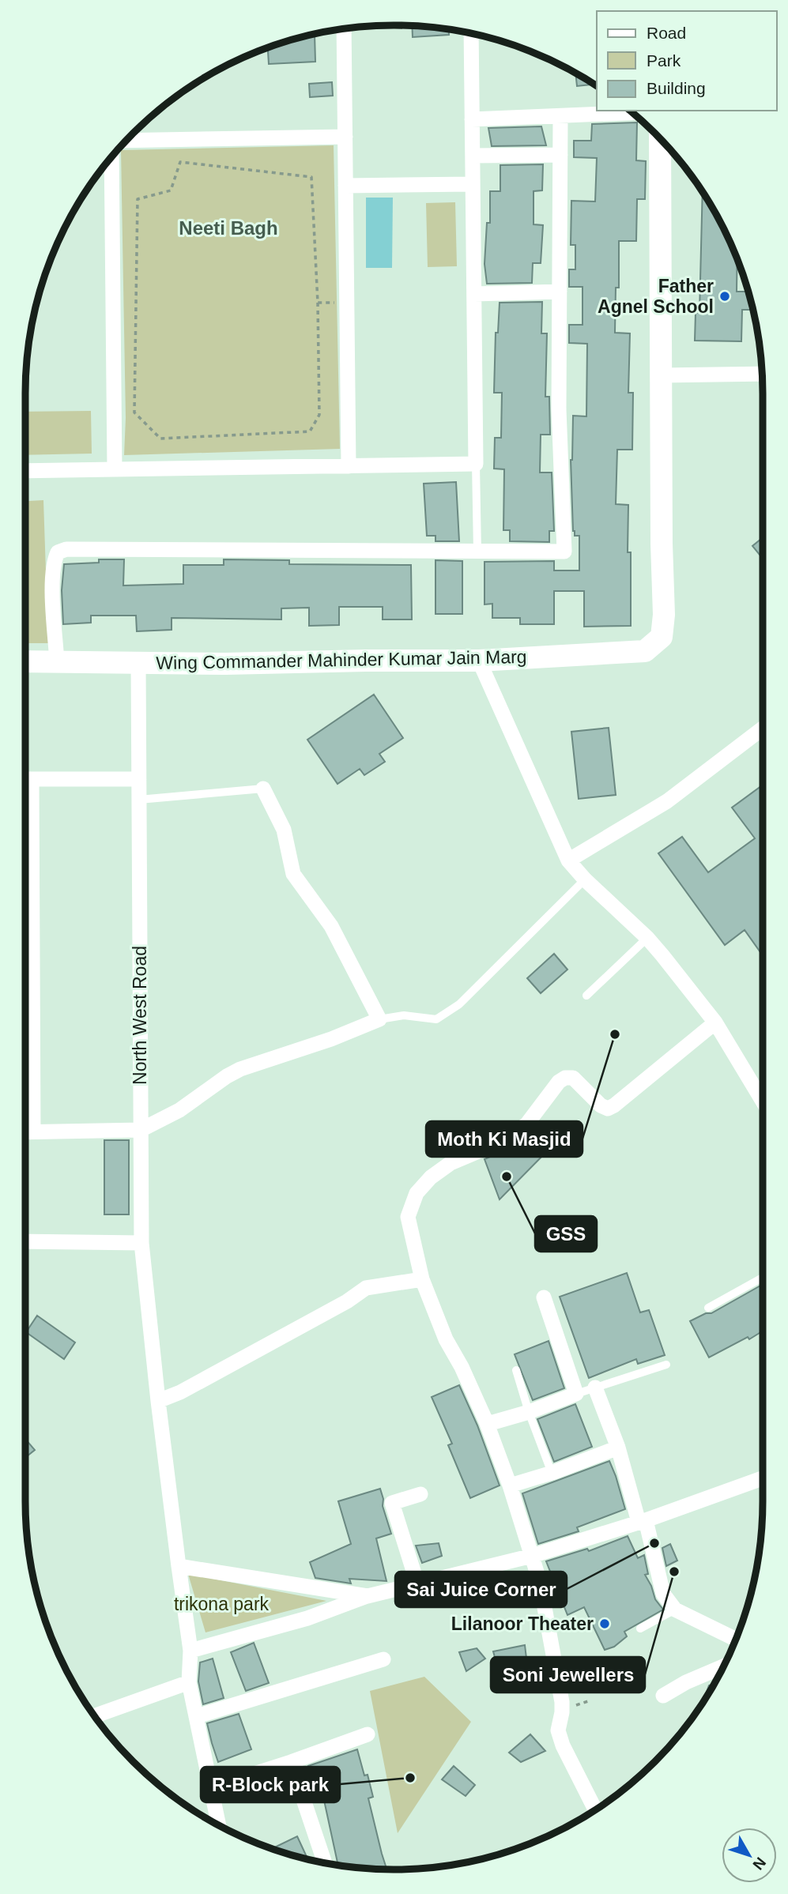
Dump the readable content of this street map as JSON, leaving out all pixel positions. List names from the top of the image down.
{
  "streets": {
    "street": ["Wing Commander Mahinder Kumar Jain Marg", "North West Road"]
  },
  "crossings": [
    ["Wing Commander Mahinder Kumar Jain Marg", "North West Road"]
  ],
  "districts": ["Neeti Bagh"],
  "parks": ["trikona park"],
  "places": [
    "Father Agnel School",
    "Moth Ki Masjid",
    "GSS",
    "Sai Juice Corner",
    "Soni Jewellers",
    "Lilanoor Theater",
    "R-Block park"
  ],
  "legend": ["Road", "Park", "Building"],
  "north": "bottom right"
}
